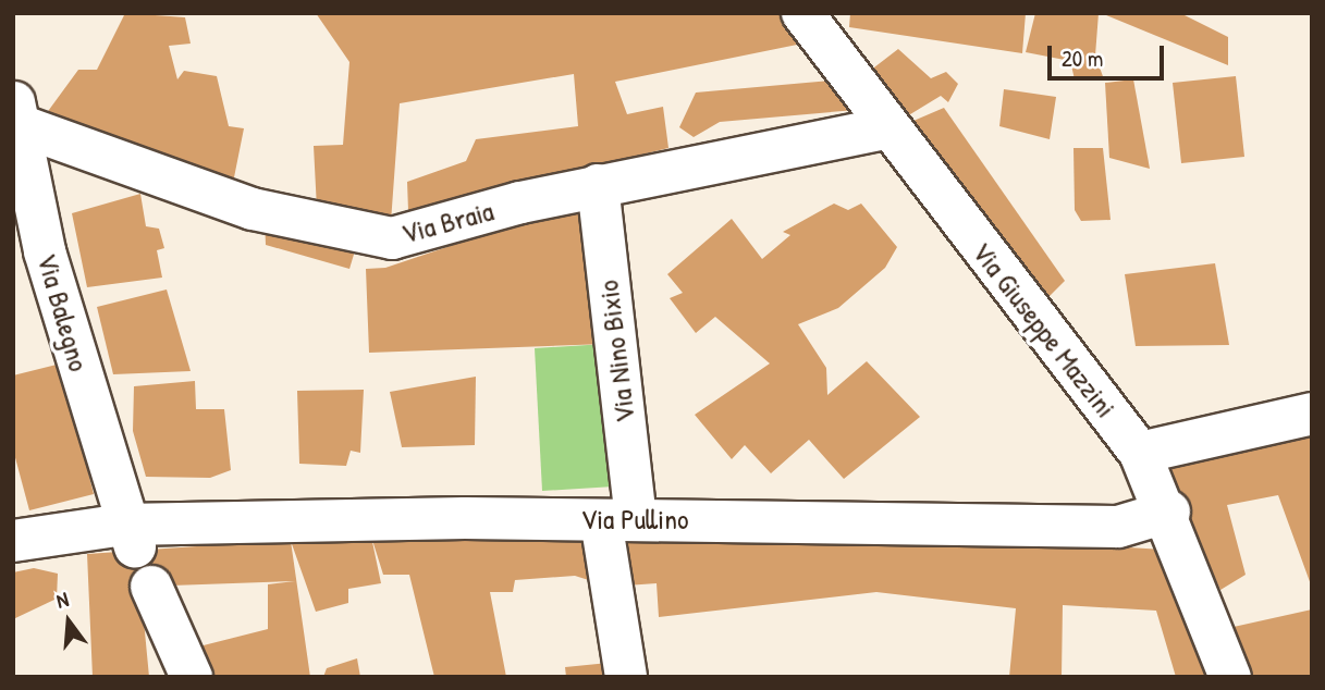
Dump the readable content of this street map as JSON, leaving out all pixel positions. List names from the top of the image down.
{
  "streets": {
    "street": [
      "Via Braia",
      "Via Balegno",
      "Via Giuseppe Mazzini",
      "Via Nino Bixio",
      "Via Pullino"
    ]
  },
  "crossings": [
    ["Via Braia", "Via Balegno"],
    ["Via Braia", "Via Giuseppe Mazzini"],
    ["Via Braia", "Via Nino Bixio"],
    ["Via Balegno", "Via Pullino"],
    ["Via Giuseppe Mazzini", "Via Pullino"],
    ["Via Nino Bixio", "Via Pullino"]
  ],
  "scale_bar": "20 m",
  "north": "top"
}
